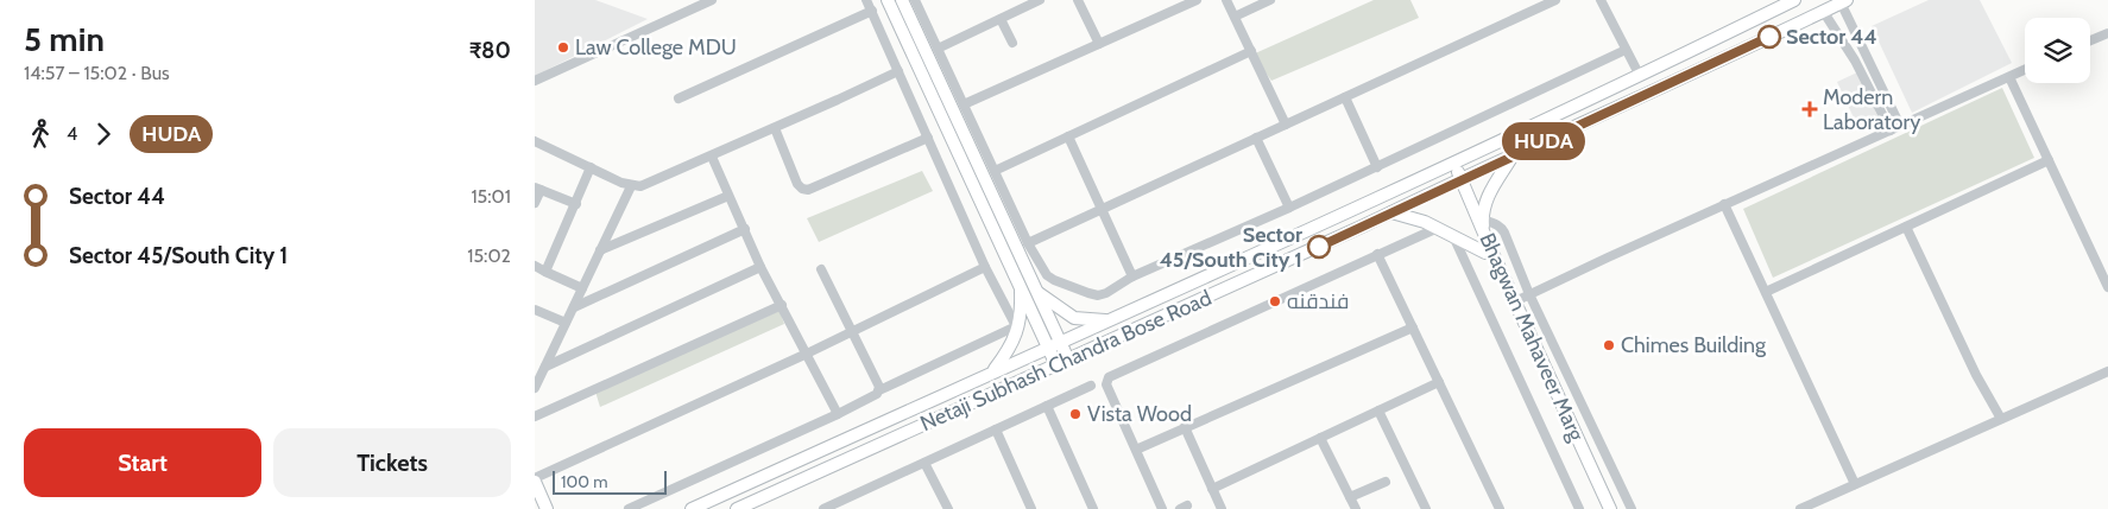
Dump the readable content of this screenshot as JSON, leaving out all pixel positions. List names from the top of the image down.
{
  "streets": {
    "main road": ["Bhagwan Mahaveer Marg", "Netaji Subhash Chandra Bose Road"]
  },
  "crossings": [
    ["Bhagwan Mahaveer Marg", "Netaji Subhash Chandra Bose Road"]
  ],
  "places": {
    "other": [
      "Sector 44",
      "Law College MDU",
      "Sector 45/South City 1",
      "فندقنه",
      "Chimes Building",
      "Vista Wood"
    ],
    "health": ["Modern Laboratory"]
  },
  "lines": ["bus line HUDA"],
  "scale_bar": "100 m",
  "page": {
    "heading": ["5 min", "14:57 – 15:02 · Bus", "₹80"],
    "on_map": "HUDA",
    "legs": ["4", "HUDA"],
    "list": [
      {
        "name": "Sector 44",
        "value": "15:01"
      },
      {
        "name": "Sector 45/South City 1",
        "value": "15:02"
      }
    ],
    "buttons": ["Start", "Tickets"],
    "scale": "100 m"
  }
}
